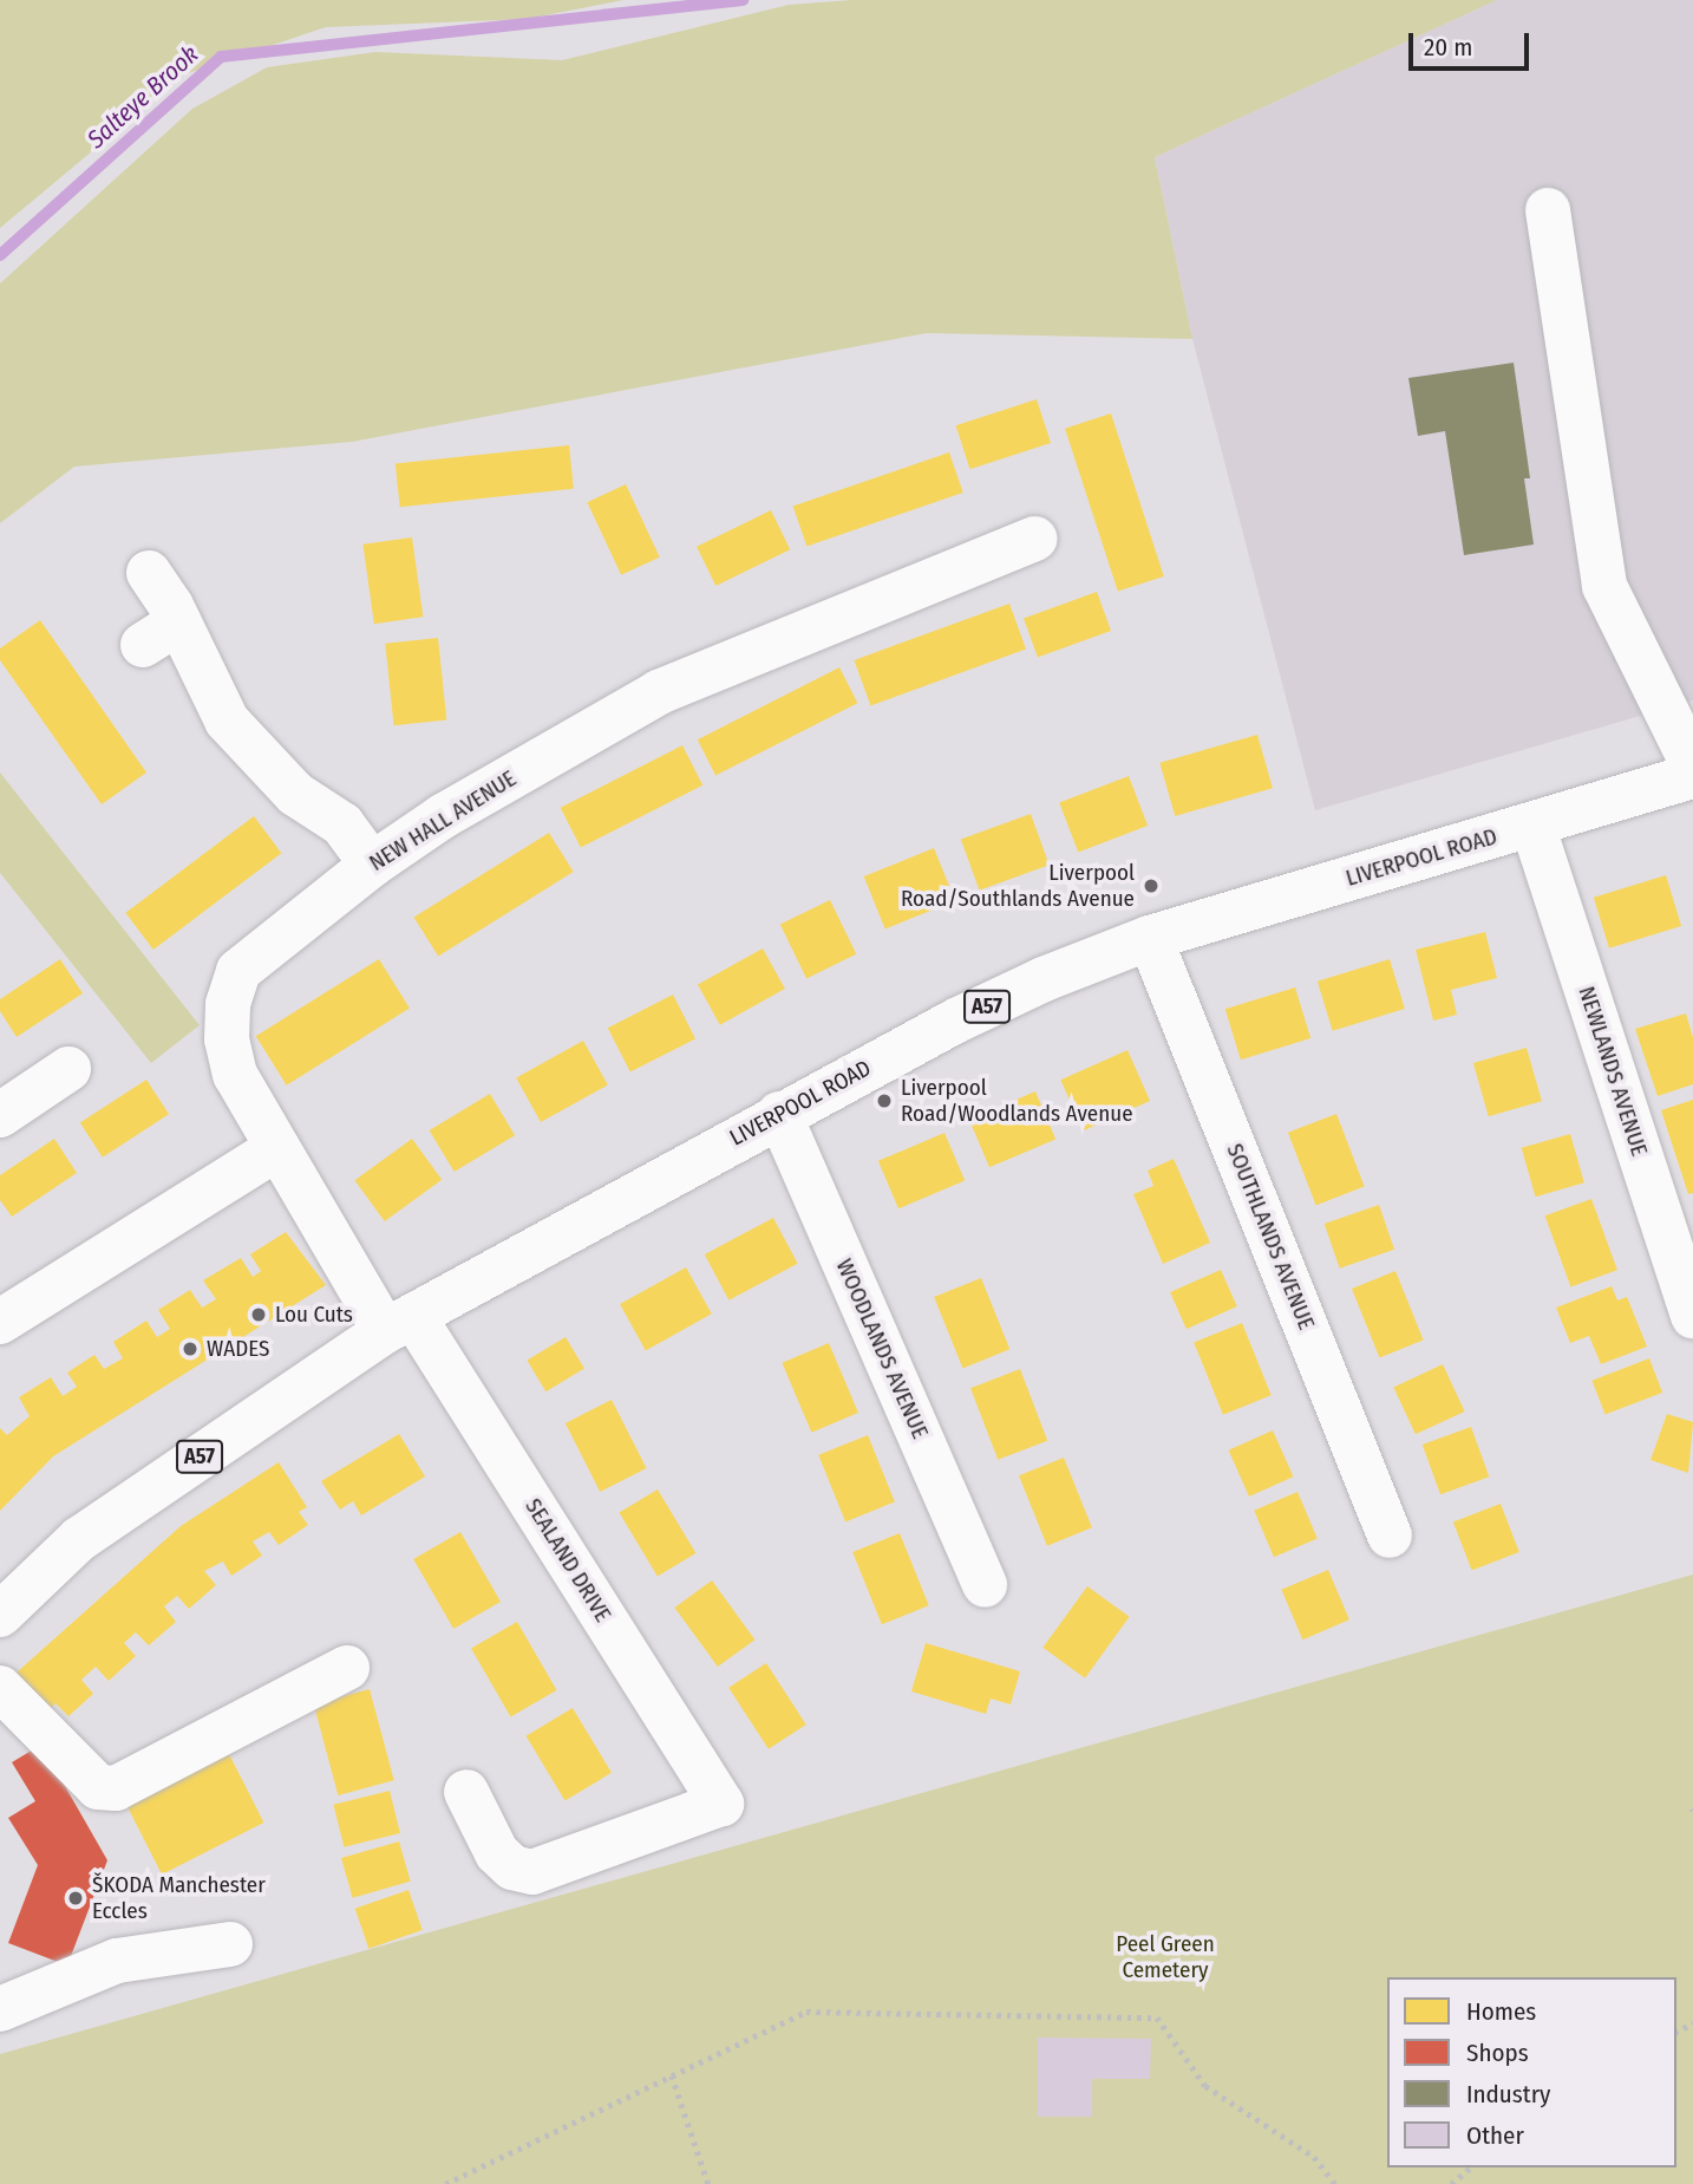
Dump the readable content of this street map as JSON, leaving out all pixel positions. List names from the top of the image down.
{
  "streets": {
    "main road": [
      "NEW HALL AVENUE",
      "LIVERPOOL ROAD",
      "A57",
      "NEWLANDS AVENUE",
      "SOUTHLANDS AVENUE",
      "WOODLANDS AVENUE",
      "SEALAND DRIVE"
    ]
  },
  "crossings": [
    ["NEW HALL AVENUE", "LIVERPOOL ROAD"],
    ["NEW HALL AVENUE", "SEALAND DRIVE"],
    ["LIVERPOOL ROAD", "NEWLANDS AVENUE"],
    ["LIVERPOOL ROAD", "SOUTHLANDS AVENUE"],
    ["LIVERPOOL ROAD", "WOODLANDS AVENUE"],
    ["LIVERPOOL ROAD", "SEALAND DRIVE"]
  ],
  "water": ["Salteye Brook"],
  "parks": ["Peel Green Cemetery"],
  "places": [
    "Liverpool Road/Southlands Avenue",
    "Liverpool Road/Woodlands Avenue",
    "Lou Cuts",
    "WADES",
    "ŠKODA Manchester Eccles"
  ],
  "legend": [
    "Homes",
    "Shops",
    "Industry",
    "Other"
  ],
  "scale_bar": "20 m"
}
